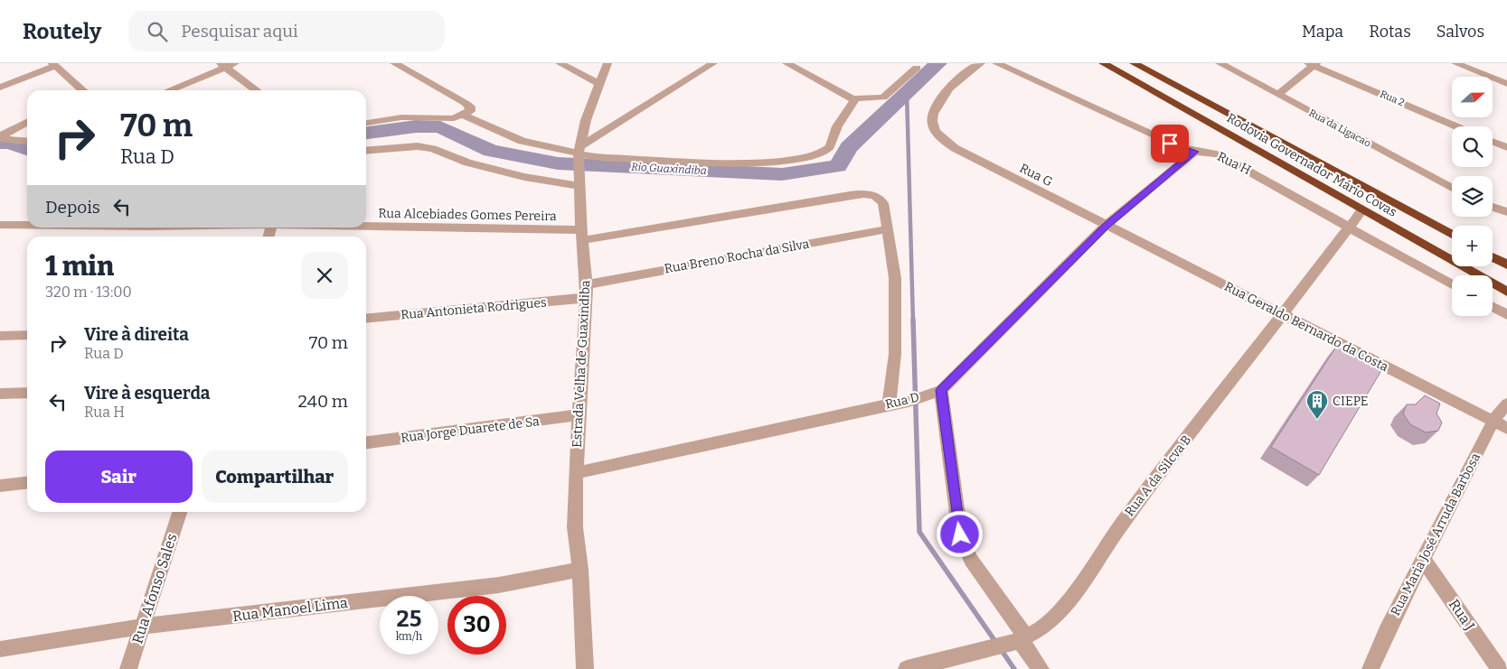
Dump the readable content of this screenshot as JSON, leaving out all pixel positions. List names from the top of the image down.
{
  "streets": {
    "highway": ["Rodovia Governador Mário Covas"],
    "street": [
      "Rua 2",
      "Rua da Ligacao",
      "Rua H",
      "Rua G",
      "Rua Alcebiades Gomes Pereira",
      "Rua Breno Rocha da Silva",
      "Rua Antonieta Rodrigues",
      "Rua Geraldo Bernardo da Costa",
      "Estrada Velha de Guaxindiba",
      "Rua D",
      "Rua Jorge Duarete de Sa",
      "Rua A da Silcva B",
      "Rua Maria José Arruda Barbosa",
      "Rua Afonso Sales",
      "Rua Manoel Lima",
      "Rua J"
    ]
  },
  "crossings": [
    ["Rua H", "Rua D"],
    ["Rua H", "Rua A da Silcva B"],
    ["Rodovia Governador Mário Covas", "Rua A da Silcva B"],
    ["Rua G", "Rua Geraldo Bernardo da Costa"],
    ["Rua G", "Rua D"],
    ["Rua Alcebiades Gomes Pereira", "Rua Breno Rocha da Silva"],
    ["Rua Alcebiades Gomes Pereira", "Estrada Velha de Guaxindiba"],
    ["Rua Breno Rocha da Silva", "Rua Antonieta Rodrigues"],
    ["Rua Breno Rocha da Silva", "Estrada Velha de Guaxindiba"],
    ["Rua Antonieta Rodrigues", "Estrada Velha de Guaxindiba"],
    ["Rua Geraldo Bernardo da Costa", "Rua D"],
    ["Rua Geraldo Bernardo da Costa", "Rua A da Silcva B"],
    ["Rua Geraldo Bernardo da Costa", "Rua Maria José Arruda Barbosa"],
    ["Estrada Velha de Guaxindiba", "Rua D"],
    ["Estrada Velha de Guaxindiba", "Rua Jorge Duarete de Sa"],
    ["Estrada Velha de Guaxindiba", "Rua Manoel Lima"],
    ["Rua Maria José Arruda Barbosa", "Rua J"],
    ["Rua Afonso Sales", "Rua Manoel Lima"]
  ],
  "water": ["Rio Guaxindiba"],
  "places": {
    "building": ["CIEPE"]
  },
  "north": "right",
  "page": {
    "header": "Routely",
    "search": "Pesquisar aqui",
    "nav": ["Mapa", "Rotas", "Salvos"],
    "map_buttons": ["+", "−"],
    "turn": ["70 m", "Rua D"],
    "then": "Depois",
    "heading": ["1 min", "320 m · 13:00"],
    "list": [
      {
        "name": "Vire à direita",
        "note": "Rua D",
        "value": "70 m"
      },
      {
        "name": "Vire à esquerda",
        "note": "Rua H",
        "value": "240 m"
      }
    ],
    "buttons": ["Sair", "Compartilhar"],
    "speed": "25 km/h",
    "limit": "30"
  }
}
